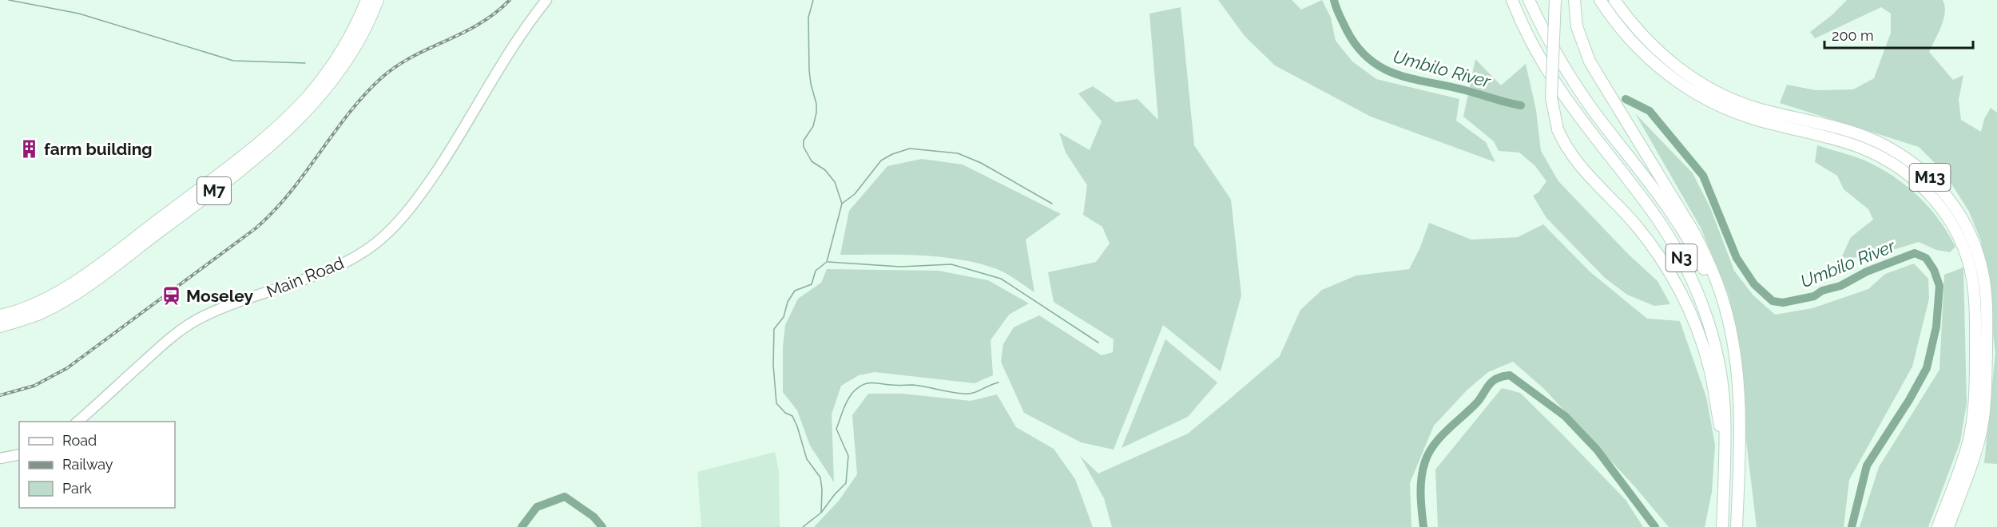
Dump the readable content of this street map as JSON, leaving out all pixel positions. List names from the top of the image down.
{
  "streets": {
    "highway": ["M13", "M7", "N3"],
    "main road": ["Main Road"]
  },
  "water": ["Umbilo River"],
  "places": {
    "building": ["farm building"],
    "station": ["Moseley"]
  },
  "legend": ["Road", "Railway", "Park"],
  "scale_bar": "200 m"
}
